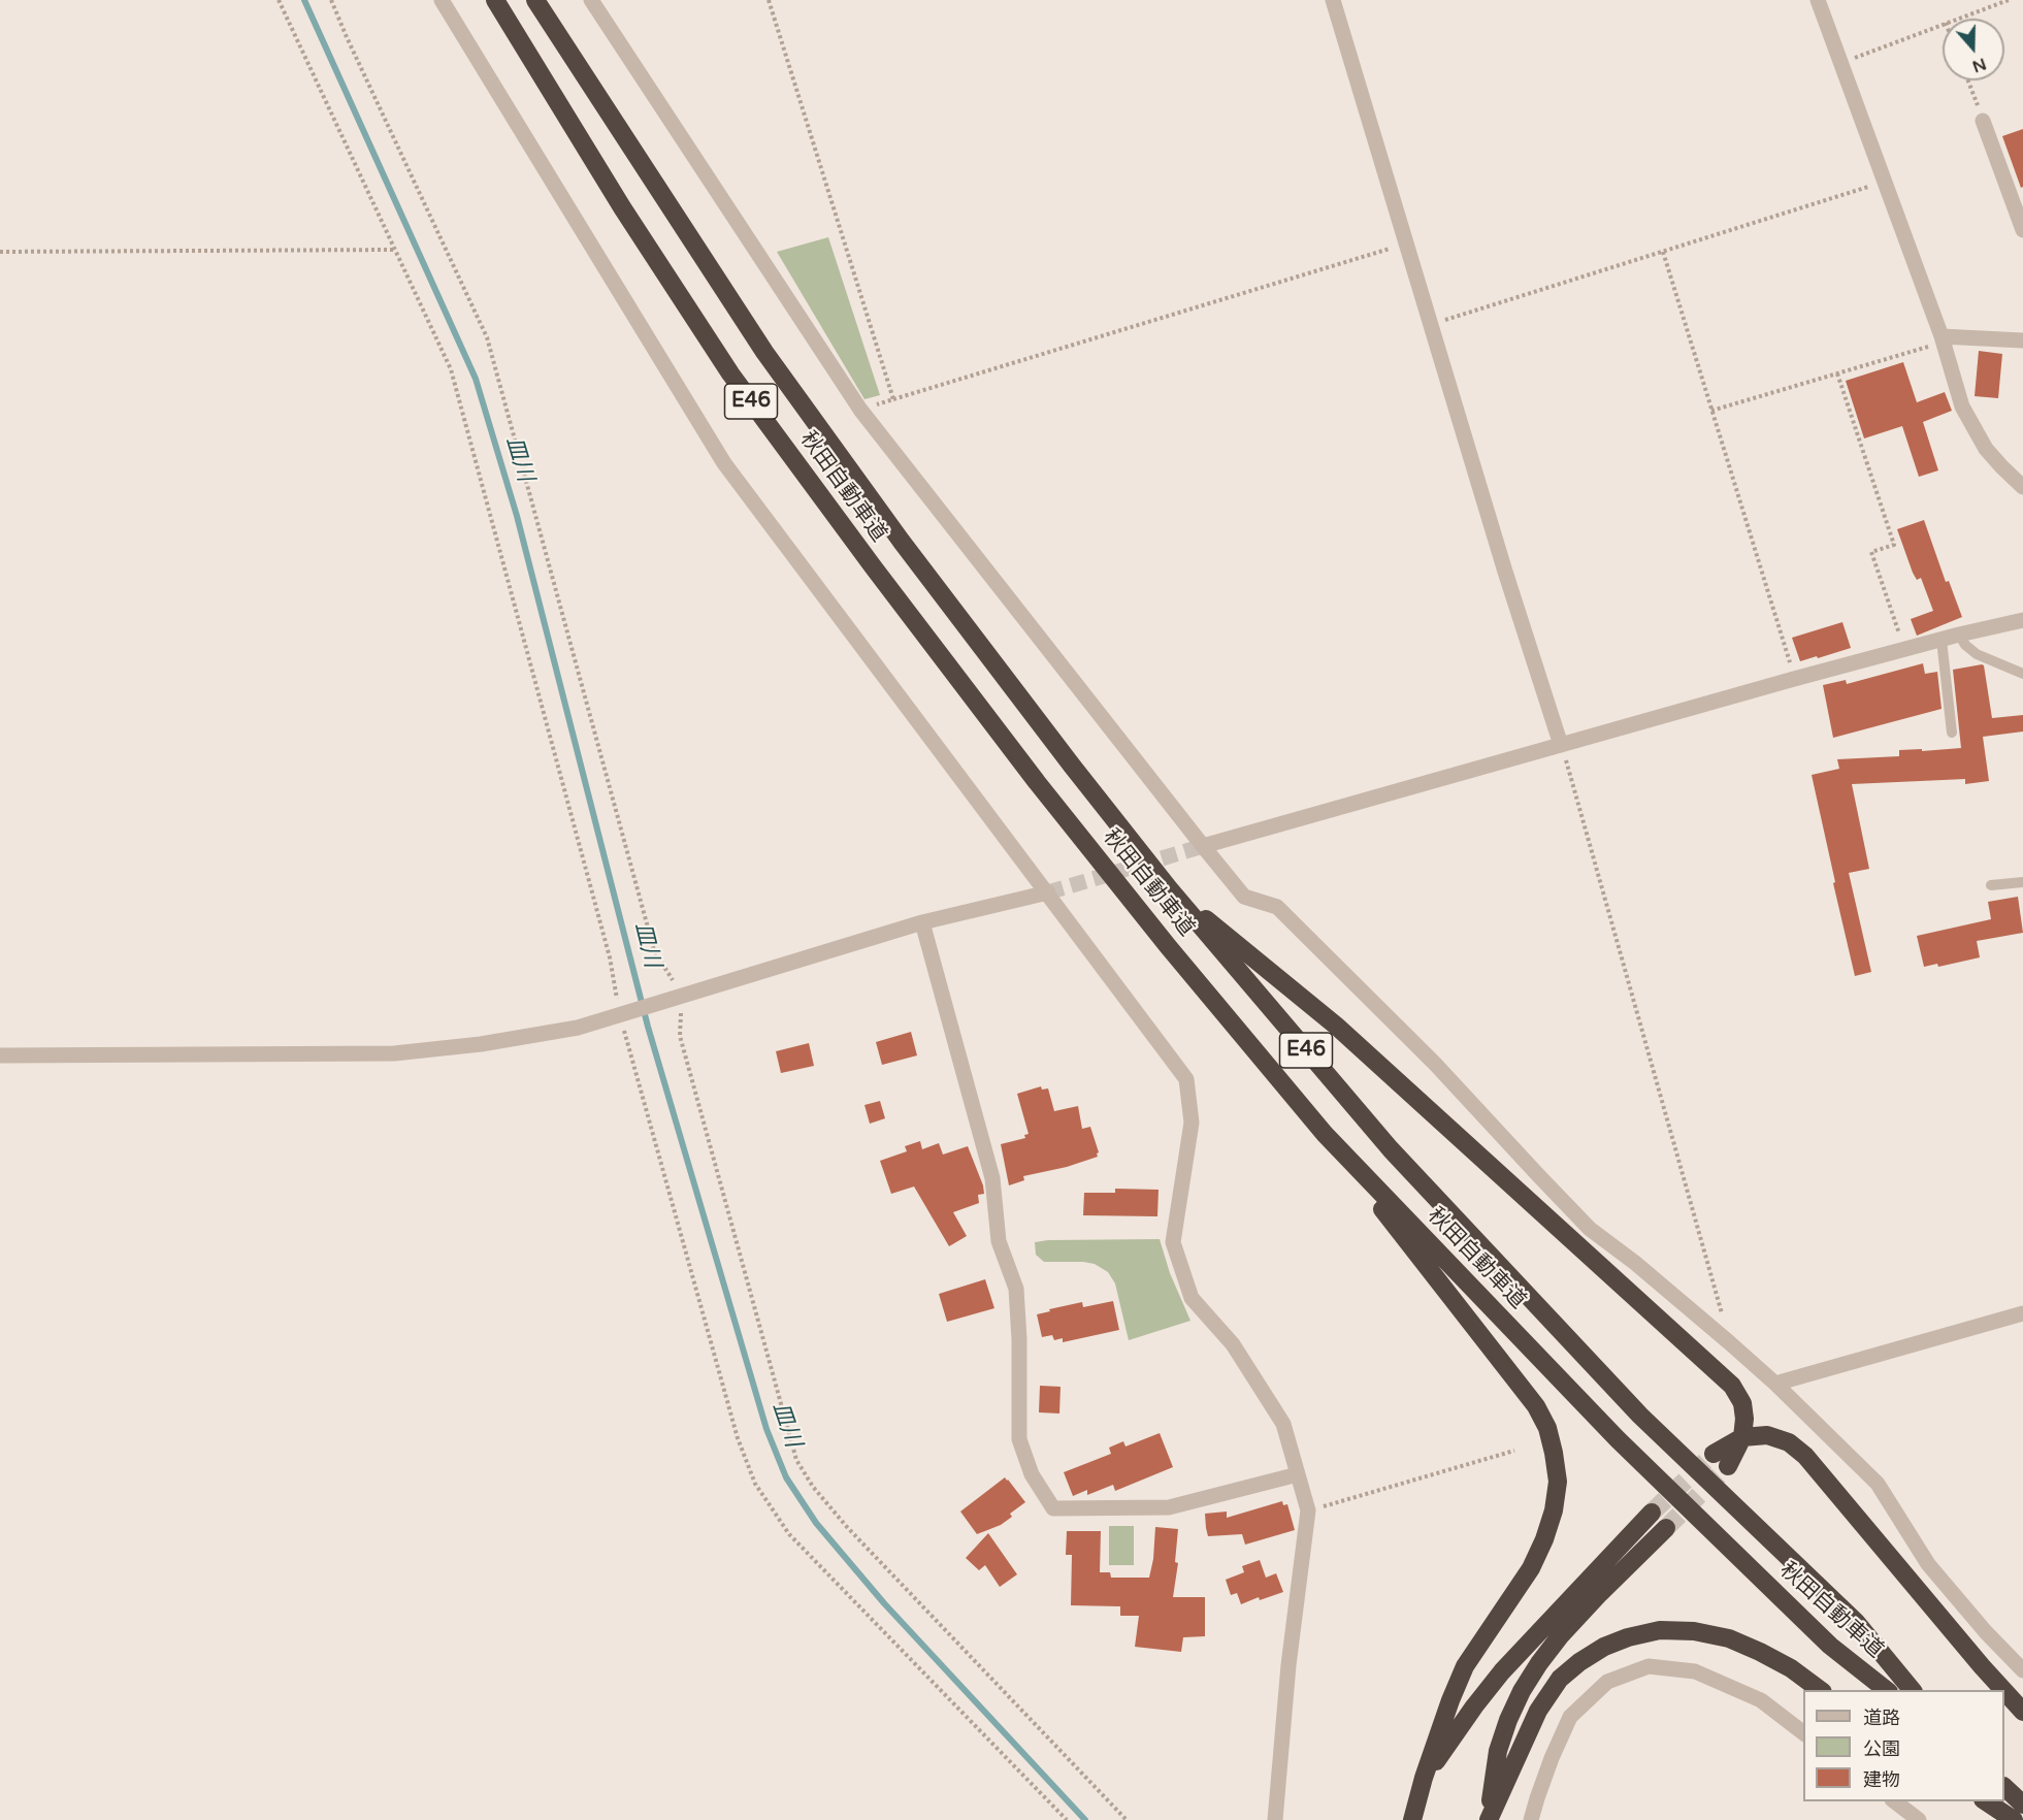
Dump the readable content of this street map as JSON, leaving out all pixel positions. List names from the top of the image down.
{
  "streets": {
    "highway": ["E46", "秋田自動車道"]
  },
  "water": ["皿川"],
  "legend": ["道路", "公園", "建物"],
  "north": "bottom"
}
